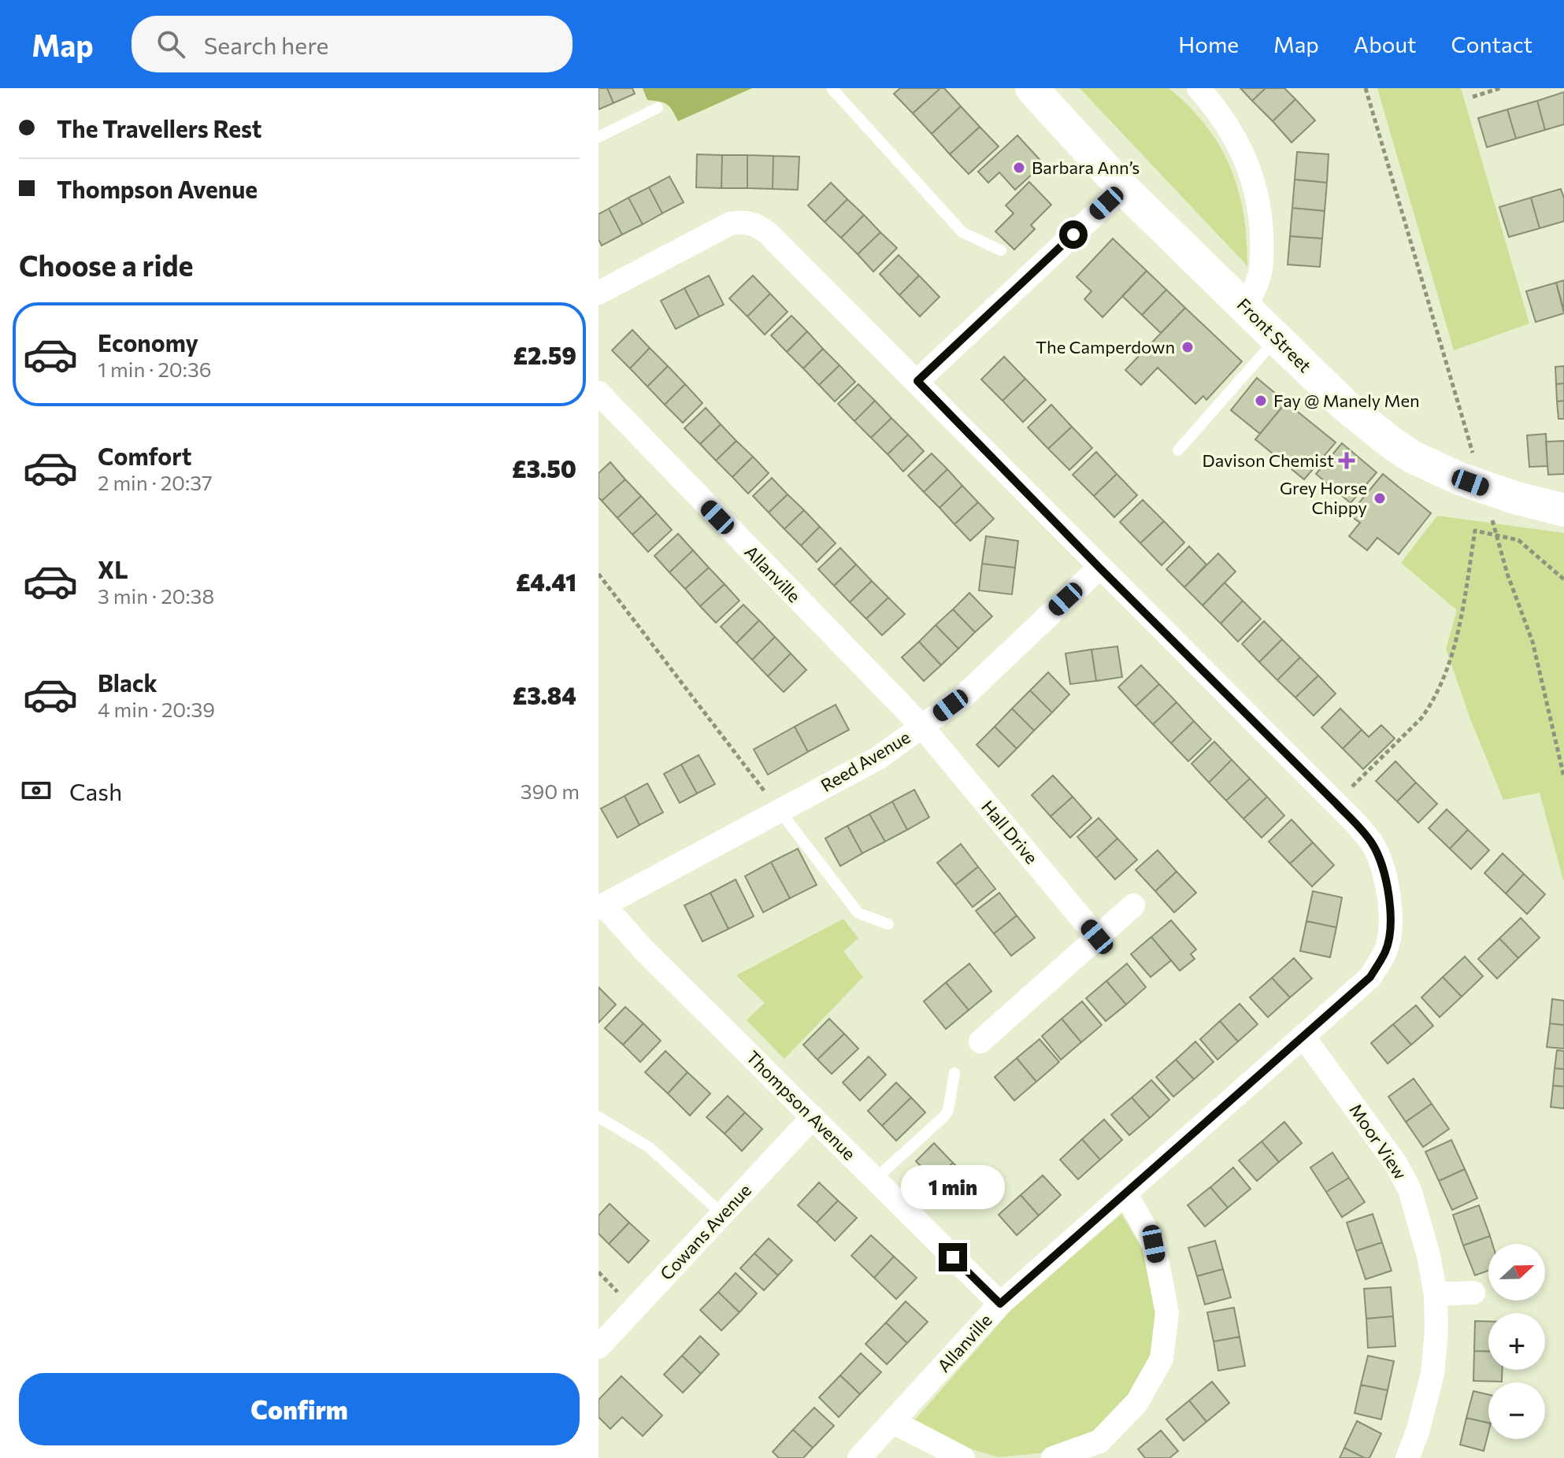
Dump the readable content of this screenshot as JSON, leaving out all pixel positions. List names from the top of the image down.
{
  "streets": {
    "main road": ["Front Street"],
    "street": [
      "Allanville",
      "Reed Avenue",
      "Hall Drive",
      "Thompson Avenue",
      "Moor View",
      "Cowans Avenue"
    ]
  },
  "crossings": [
    ["Allanville", "Reed Avenue"],
    ["Allanville", "Hall Drive"],
    ["Allanville", "Thompson Avenue"],
    ["Allanville", "Moor View"],
    ["Reed Avenue", "Hall Drive"],
    ["Reed Avenue", "Thompson Avenue"],
    ["Thompson Avenue", "Cowans Avenue"]
  ],
  "places": {
    "other": [
      "Barbara Ann’s",
      "The Camperdown",
      "Fay @ Manely Men",
      "Grey Horse Chippy"
    ],
    "health": ["Davison Chemist"]
  },
  "north": "right",
  "page": {
    "header": "Map",
    "search": "Search here",
    "nav": [
      "Home",
      "Map",
      "About",
      "Contact"
    ],
    "banner": ["The Travellers Rest", "Thompson Avenue"],
    "heading": "Choose a ride",
    "list": [
      {
        "name": "Economy",
        "note": "1 min · 20:36",
        "value": "£2.59"
      },
      {
        "name": "Comfort",
        "note": "2 min · 20:37",
        "value": "£3.50"
      },
      {
        "name": "XL",
        "note": "3 min · 20:38",
        "value": "£4.41"
      },
      {
        "name": "Black",
        "note": "4 min · 20:39",
        "value": "£3.84"
      }
    ],
    "pay": ["Cash", "390 m"],
    "bubble": "1 min",
    "map_buttons": ["+", "−"],
    "buttons": "Confirm"
  }
}
